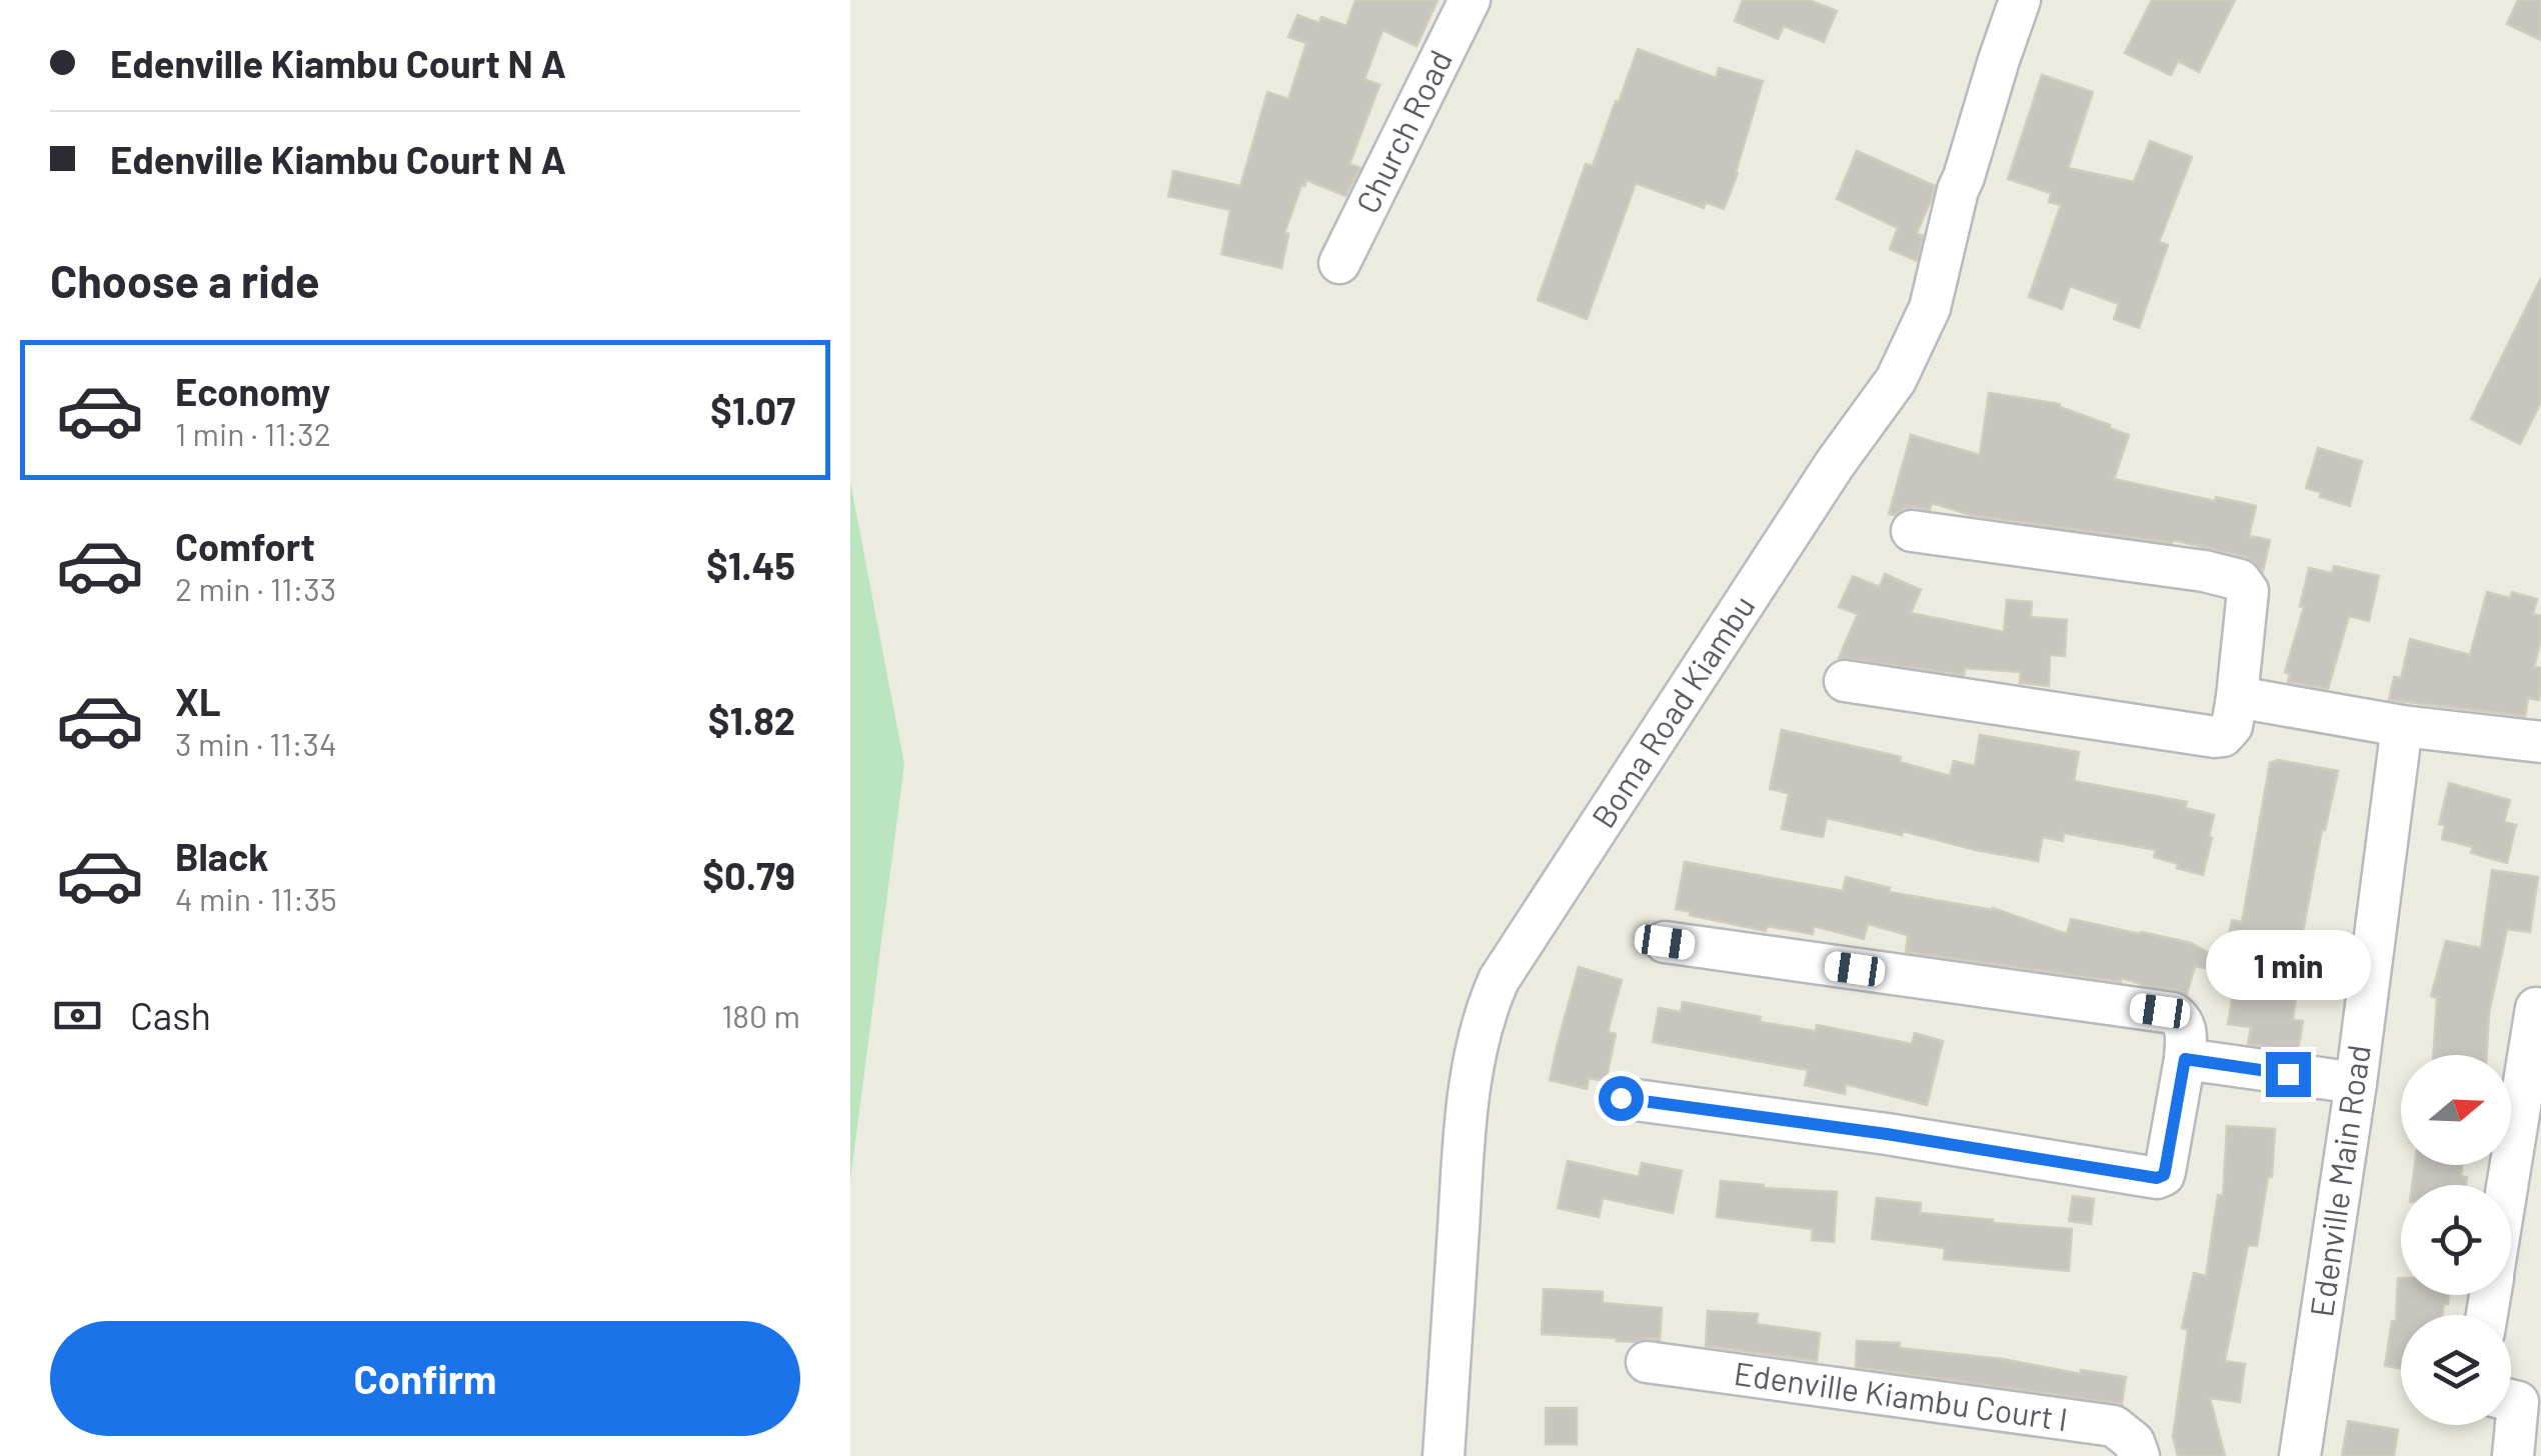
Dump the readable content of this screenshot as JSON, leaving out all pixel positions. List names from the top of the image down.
{
  "streets": {
    "street": [
      "Church Road",
      "Boma Road Kiambu",
      "Edenville Main Road",
      "Edenville Kiambu Court I"
    ]
  },
  "north": "right",
  "page": {
    "banner": ["Edenville Kiambu Court N A", "Edenville Kiambu Court N A"],
    "heading": "Choose a ride",
    "list": [
      {
        "name": "Economy",
        "note": "1 min · 11:32",
        "value": "$1.07"
      },
      {
        "name": "Comfort",
        "note": "2 min · 11:33",
        "value": "$1.45"
      },
      {
        "name": "XL",
        "note": "3 min · 11:34",
        "value": "$1.82"
      },
      {
        "name": "Black",
        "note": "4 min · 11:35",
        "value": "$0.79"
      }
    ],
    "bubble": "1 min",
    "pay": ["Cash", "180 m"],
    "buttons": "Confirm"
  }
}
